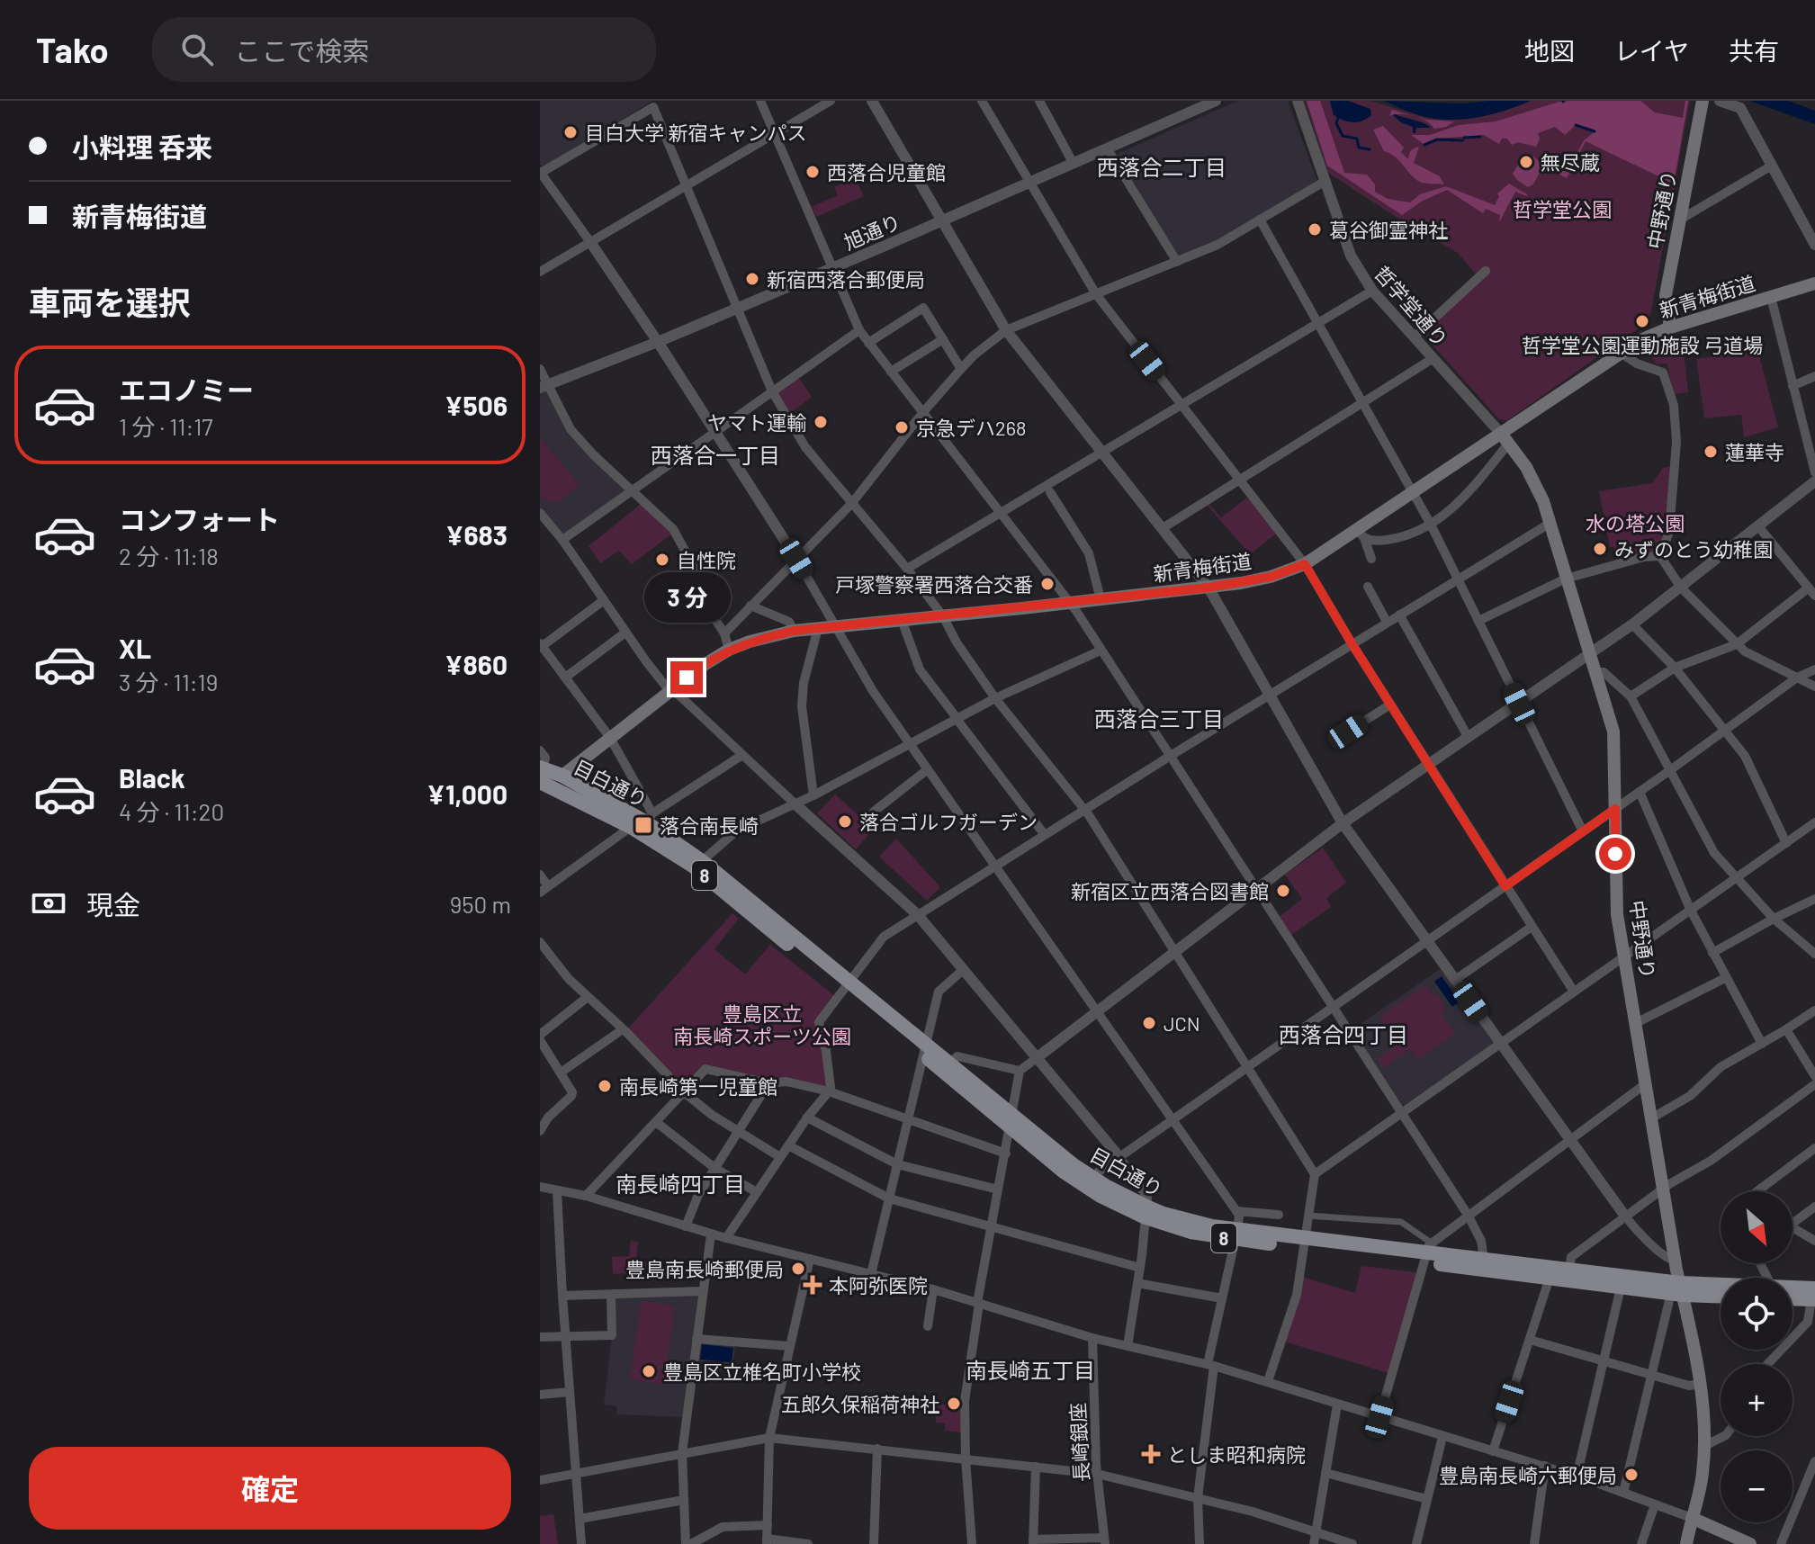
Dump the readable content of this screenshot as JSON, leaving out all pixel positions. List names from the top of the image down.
{
  "streets": {
    "main road": [
      "中野通り",
      "新青梅街道",
      "目白通り",
      "8"
    ],
    "street": ["旭通り", "哲学堂通り", "長崎銀座"]
  },
  "crossings": [
    ["中野通り", "新青梅街道"],
    ["中野通り", "哲学堂通り"],
    ["中野通り", "目白通り"],
    ["新青梅街道", "哲学堂通り"],
    ["新青梅街道", "目白通り"],
    ["新青梅街道", "8"],
    ["目白通り", "8"]
  ],
  "districts": [
    "西落合二丁目",
    "西落合一丁目",
    "西落合三丁目",
    "西落合四丁目",
    "南長崎四丁目",
    "南長崎五丁目"
  ],
  "parks": ["哲学堂公園", "水の塔公園", "豊島区立 南長崎スポーツ公園"],
  "places": {
    "other": [
      "目白大学 新宿キャンパス",
      "無尽蔵",
      "西落合児童館",
      "葛谷御霊神社",
      "新宿西落合郵便局",
      "哲学堂公園運動施設 弓道場",
      "ヤマト運輸",
      "京急デハ268",
      "蓮華寺",
      "みずのとう幼稚園",
      "自性院",
      "戸塚警察署西落合交番",
      "落合ゴルフガーデン",
      "新宿区立西落合図書館",
      "JCN",
      "南長崎第一児童館",
      "豊島南長崎郵便局",
      "豊島区立椎名町小学校",
      "五郎久保稲荷神社",
      "豊島南長崎六郵便局"
    ],
    "transit": ["落合南長崎"],
    "health": ["本阿弥医院", "としま昭和病院"]
  },
  "north": "bottom right",
  "page": {
    "header": "Tako",
    "search": "ここで検索",
    "nav": ["地図", "レイヤ", "共有"],
    "banner": ["小料理 呑来", "新青梅街道"],
    "heading": "車両を選択",
    "list": [
      {
        "name": "エコノミー",
        "note": "1 分 · 11:17",
        "value": "¥506"
      },
      {
        "name": "コンフォート",
        "note": "2 分 · 11:18",
        "value": "¥683"
      },
      {
        "name": "XL",
        "note": "3 分 · 11:19",
        "value": "¥860"
      },
      {
        "name": "Black",
        "note": "4 分 · 11:20",
        "value": "¥1,000"
      }
    ],
    "bubble": "3 分",
    "pay": ["現金", "950 m"],
    "map_buttons": ["+", "−"],
    "buttons": "確定"
  }
}
